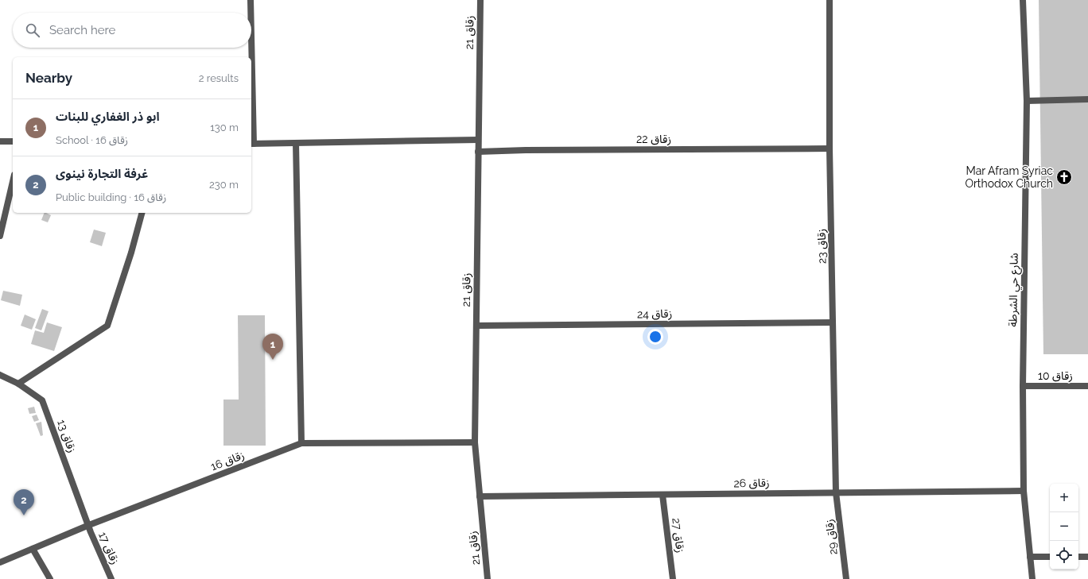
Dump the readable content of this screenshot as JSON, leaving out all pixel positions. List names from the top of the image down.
{
  "streets": {
    "street": [
      "زقاق 21",
      "زقاق 22",
      "زقاق 23",
      "شارع حي الشرطة",
      "زقاق 24",
      "زقاق 10",
      "زقاق 13",
      "زقاق 16",
      "زقاق 26",
      "زقاق 27",
      "زقاق 29",
      "زقاق 17"
    ]
  },
  "crossings": [
    ["زقاق 21", "زقاق 22"],
    ["زقاق 21", "زقاق 24"],
    ["زقاق 21", "زقاق 16"],
    ["زقاق 21", "زقاق 26"],
    ["زقاق 22", "زقاق 23"],
    ["زقاق 23", "زقاق 24"],
    ["زقاق 23", "زقاق 26"],
    ["زقاق 23", "زقاق 29"],
    ["شارع حي الشرطة", "زقاق 10"],
    ["شارع حي الشرطة", "زقاق 26"],
    ["زقاق 13", "زقاق 16"],
    ["زقاق 13", "زقاق 17"],
    ["زقاق 16", "زقاق 17"],
    ["زقاق 26", "زقاق 27"],
    ["زقاق 26", "زقاق 29"]
  ],
  "places": {
    "church": ["Mar Afram Syriac Orthodox Church"]
  },
  "page": {
    "search": "Search here",
    "heading": ["Nearby", "2 results"],
    "list": [
      {
        "mark": "1",
        "name": "ابو ذر الغفاري للبنات",
        "note": "School · زقاق 16",
        "value": "130 m"
      },
      {
        "mark": "2",
        "name": "غرفة التجارة نينوى",
        "note": "Public building · زقاق 16",
        "value": "230 m"
      }
    ],
    "pins": ["1", "2"],
    "map_buttons": ["+", "−"]
  }
}
